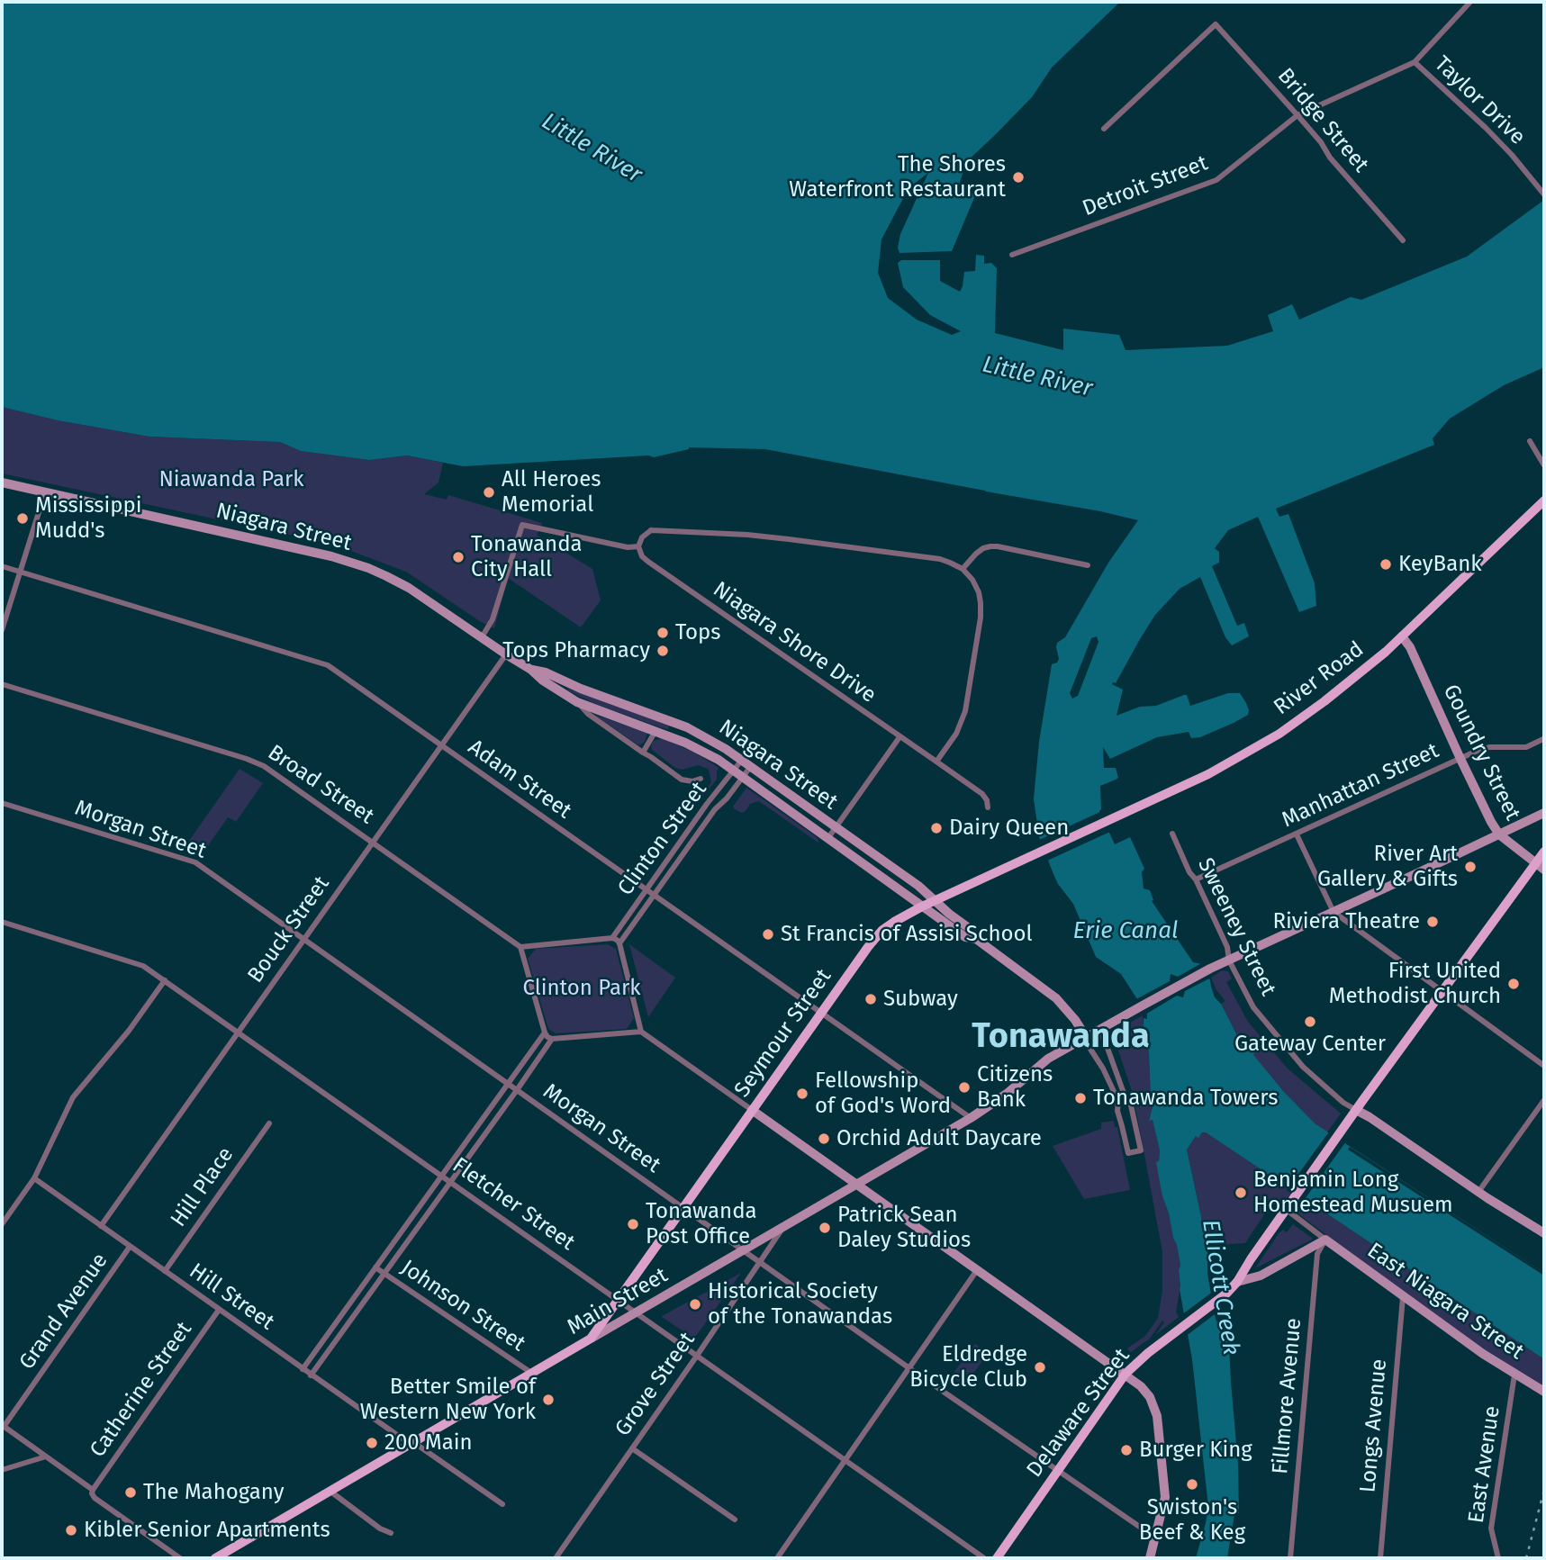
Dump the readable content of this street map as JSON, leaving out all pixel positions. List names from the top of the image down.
{
  "streets": {
    "main road": [
      "River Road",
      "Seymour Street",
      "Main Street",
      "Delaware Street"
    ],
    "street": [
      "Taylor Drive",
      "Bridge Street",
      "Detroit Street",
      "Niagara Street",
      "Niagara Shore Drive",
      "Goundry Street",
      "Adam Street",
      "Broad Street",
      "Manhattan Street",
      "Morgan Street",
      "Clinton Street",
      "Sweeney Street",
      "Bouck Street",
      "Hill Place",
      "Fletcher Street",
      "Hill Street",
      "East Niagara Street",
      "Johnson Street",
      "Grand Avenue",
      "Grove Street",
      "Catherine Street",
      "Fillmore Avenue",
      "Longs Avenue",
      "East Avenue"
    ]
  },
  "crossings": [
    ["Taylor Drive", "Detroit Street"],
    ["Bridge Street", "Detroit Street"],
    ["Niagara Street", "Clinton Street"],
    ["Niagara Street", "Bouck Street"],
    ["Niagara Street", "Seymour Street"],
    ["Niagara Street", "Main Street"],
    ["River Road", "Goundry Street"],
    ["River Road", "Seymour Street"],
    ["Goundry Street", "Manhattan Street"],
    ["Goundry Street", "Main Street"],
    ["Goundry Street", "Delaware Street"],
    ["Adam Street", "Clinton Street"],
    ["Adam Street", "Bouck Street"],
    ["Adam Street", "Seymour Street"],
    ["Adam Street", "Main Street"],
    ["Broad Street", "Bouck Street"],
    ["Manhattan Street", "Sweeney Street"],
    ["Morgan Street", "Bouck Street"],
    ["Morgan Street", "Seymour Street"],
    ["Morgan Street", "Main Street"],
    ["Morgan Street", "Grove Street"],
    ["Morgan Street", "Delaware Street"],
    ["Sweeney Street", "Main Street"],
    ["Sweeney Street", "Delaware Street"],
    ["Bouck Street", "Fletcher Street"],
    ["Bouck Street", "Hill Street"],
    ["Seymour Street", "Fletcher Street"],
    ["Seymour Street", "Main Street"],
    ["Hill Place", "Hill Street"],
    ["Fletcher Street", "Main Street"],
    ["Fletcher Street", "Grove Street"],
    ["Hill Street", "Main Street"],
    ["Hill Street", "Grand Avenue"],
    ["Hill Street", "Catherine Street"],
    ["Main Street", "Johnson Street"],
    ["Main Street", "Grove Street"],
    ["East Niagara Street", "Fillmore Avenue"],
    ["East Niagara Street", "Longs Avenue"],
    ["East Niagara Street", "East Avenue"]
  ],
  "districts": ["Tonawanda"],
  "water": ["Little River", "Erie Canal", "Ellicott Creek"],
  "parks": ["Niawanda Park", "Clinton Park"],
  "places": [
    "The Shores Waterfront Restaurant",
    "All Heroes Memorial",
    "Mississippi Mudd's",
    "Tonawanda City Hall",
    "KeyBank",
    "Tops",
    "Tops Pharmacy",
    "Dairy Queen",
    "River Art Gallery & Gifts",
    "Riviera Theatre",
    "St Francis of Assisi School",
    "First United Methodist Church",
    "Subway",
    "Gateway Center",
    "Citizens Bank",
    "Fellowship of God's Word",
    "Tonawanda Towers",
    "Orchid Adult Daycare",
    "Benjamin Long Homestead Musuem",
    "Tonawanda Post Office",
    "Patrick Sean Daley Studios",
    "Historical Society of the Tonawandas",
    "Eldredge Bicycle Club",
    "Better Smile of Western New York",
    "200 Main",
    "Burger King",
    "Swiston's Beef & Keg",
    "The Mahogany",
    "Kibler Senior Apartments"
  ]
}
